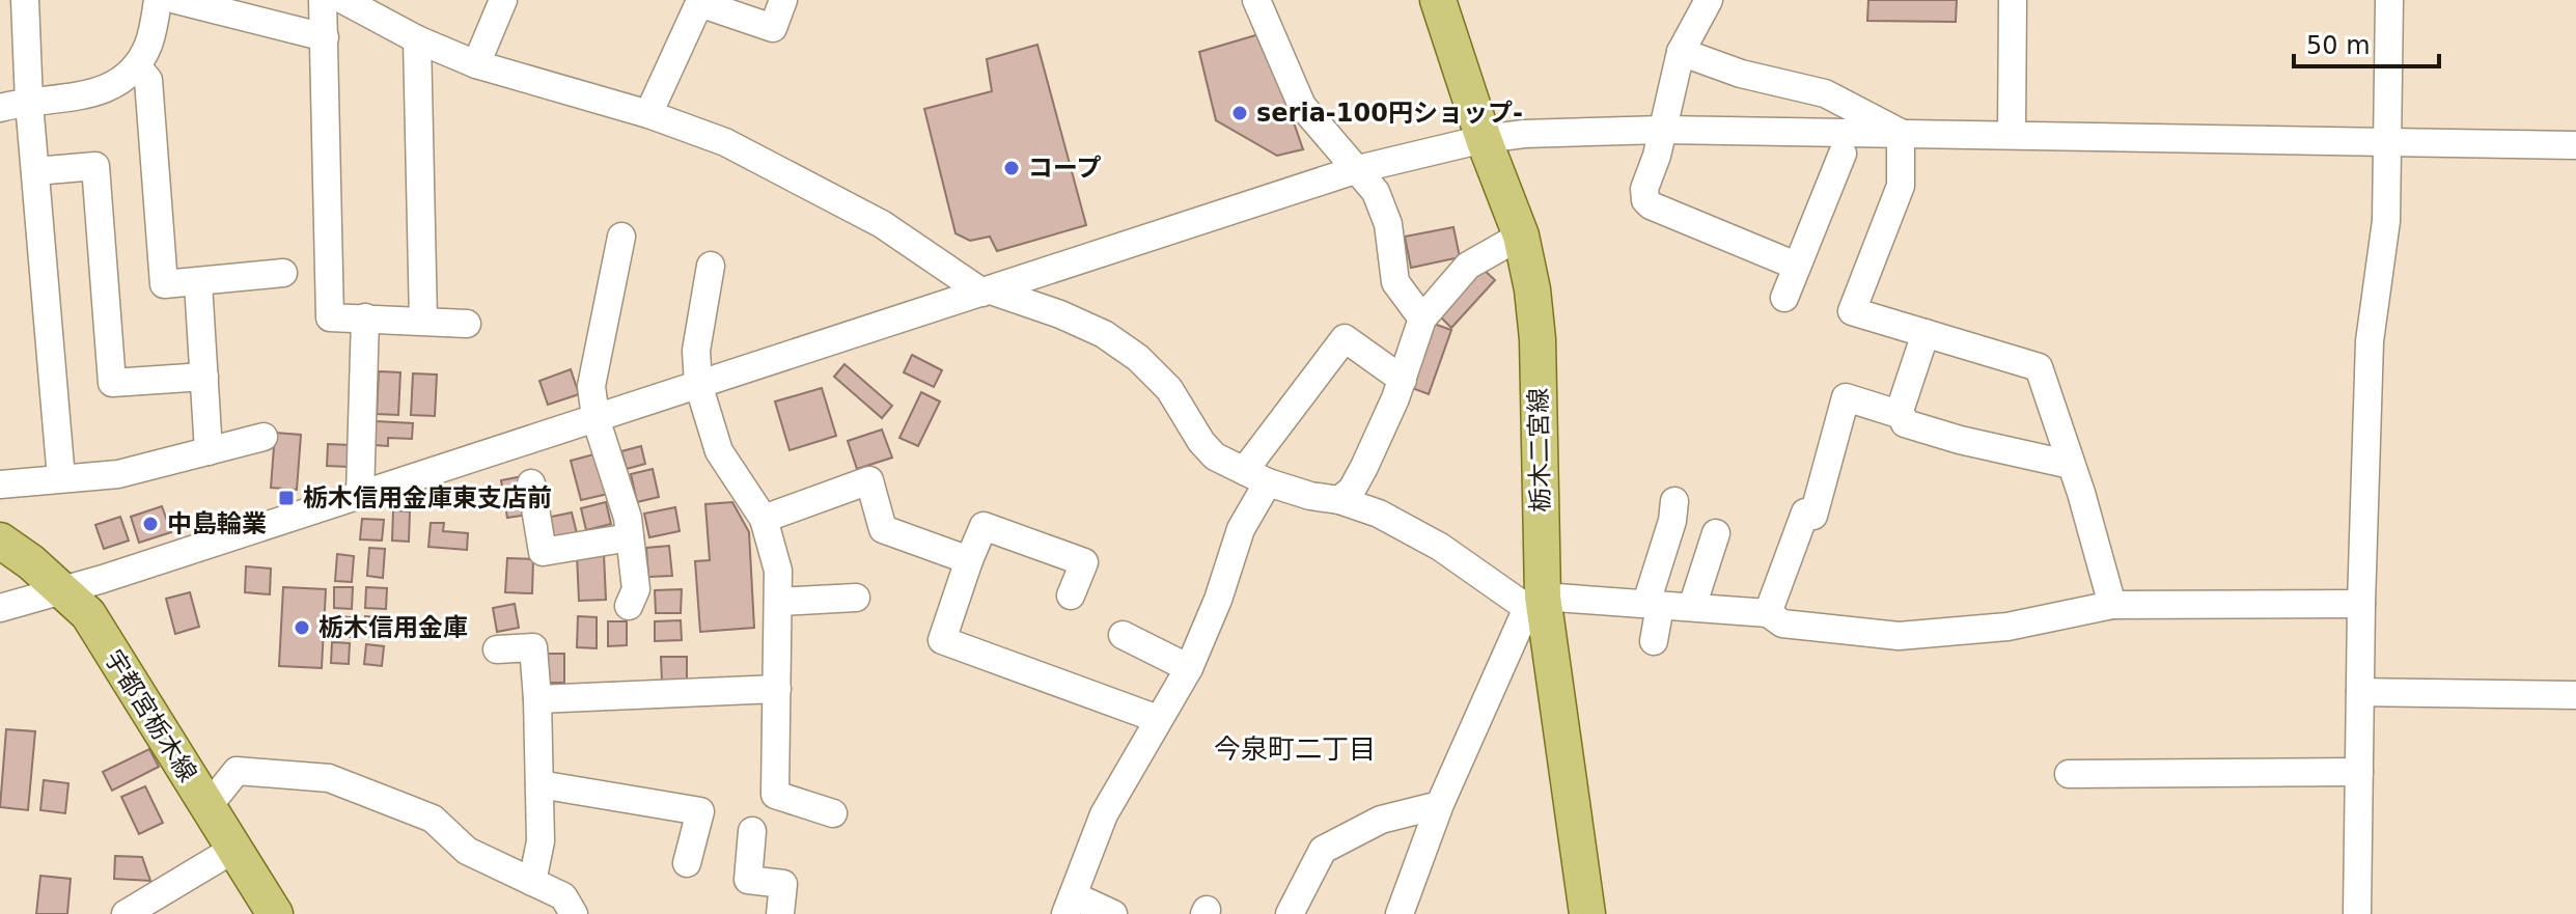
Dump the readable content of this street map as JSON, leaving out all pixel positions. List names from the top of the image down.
{
  "streets": {
    "main road": ["栃木二宮線", "宇都宮栃木線"]
  },
  "districts": ["今泉町二丁目"],
  "places": {
    "other": [
      "seria-100円ショップ-",
      "コープ",
      "中島輪業",
      "栃木信用金庫"
    ],
    "transit": ["栃木信用金庫東支店前"]
  },
  "scale_bar": "50 m"
}
